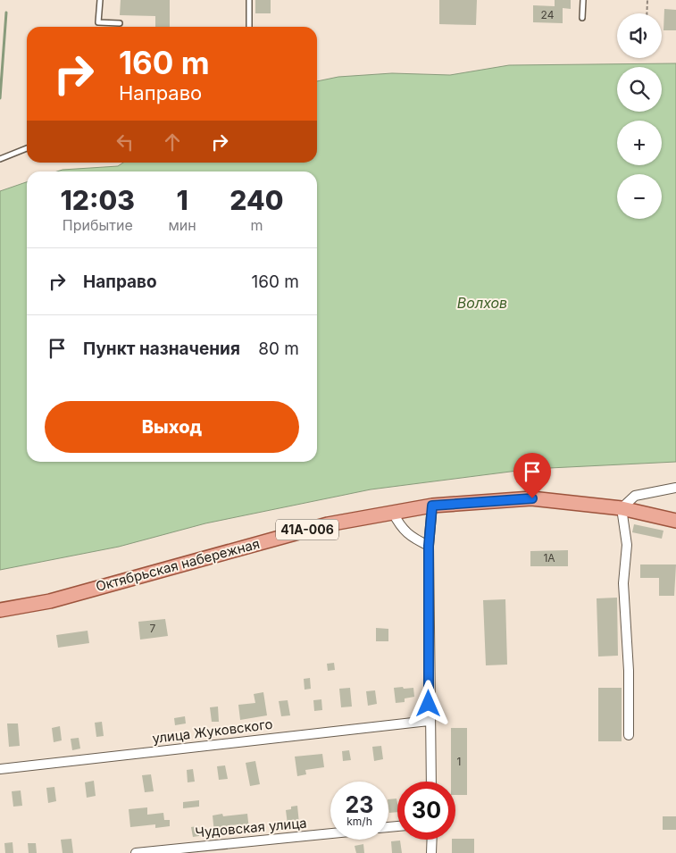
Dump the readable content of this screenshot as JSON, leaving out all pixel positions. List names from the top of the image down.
{
  "streets": {
    "main road": ["41А-006", "Октябрьская набережная"],
    "street": ["улица Жуковского", "Чудовская улица"]
  },
  "crossings": [
    ["41А-006", "Октябрьская набережная"]
  ],
  "water": ["Волхов"],
  "house_numbers": [
    "24",
    "1А",
    "7",
    "1"
  ],
  "page": {
    "map_buttons": ["+", "−"],
    "turn": ["160 m", "Направо"],
    "eta": [
      "12:03",
      "Прибытие",
      "1",
      "мин",
      "240",
      "m"
    ],
    "list": [
      {
        "name": "Направо",
        "value": "160 m"
      },
      {
        "name": "Пункт назначения",
        "value": "80 m"
      }
    ],
    "buttons": "Выход",
    "speed": "23 km/h",
    "limit": "30"
  }
}
